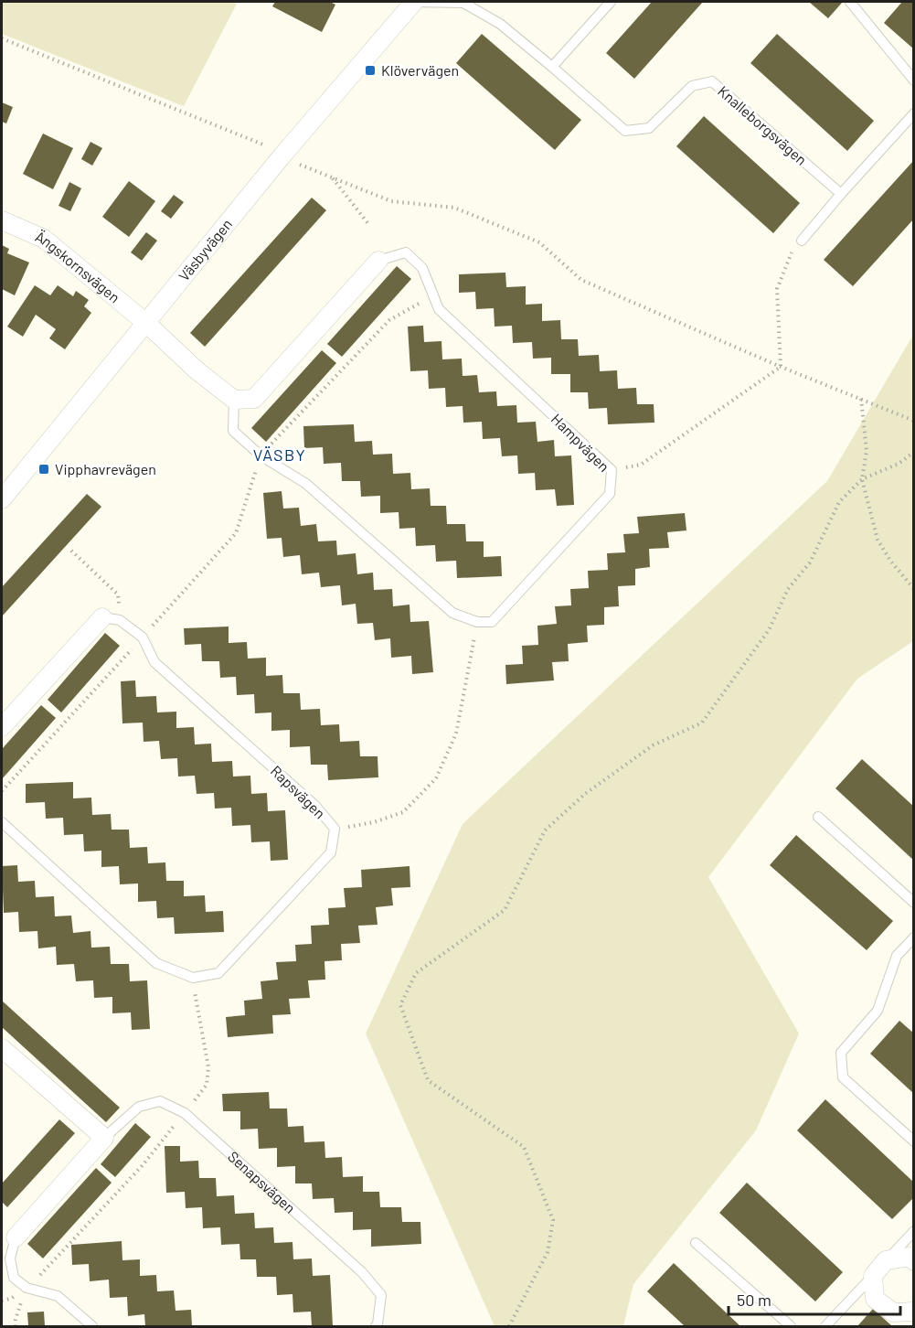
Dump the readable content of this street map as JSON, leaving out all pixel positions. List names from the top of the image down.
{
  "streets": {
    "street": [
      "Väsbyvägen",
      "Ängskornsvägen",
      "Hampvägen",
      "Rapsvägen",
      "Senapsvägen"
    ],
    "lane": ["Knalleborgsvägen"]
  },
  "crossings": [
    ["Knalleborgsvägen", "Väsbyvägen"],
    ["Väsbyvägen", "Ängskornsvägen"]
  ],
  "districts": ["VÄSBY"],
  "places": {
    "transit": ["Klövervägen", "Vipphavrevägen"]
  },
  "scale_bar": "50 m"
}
